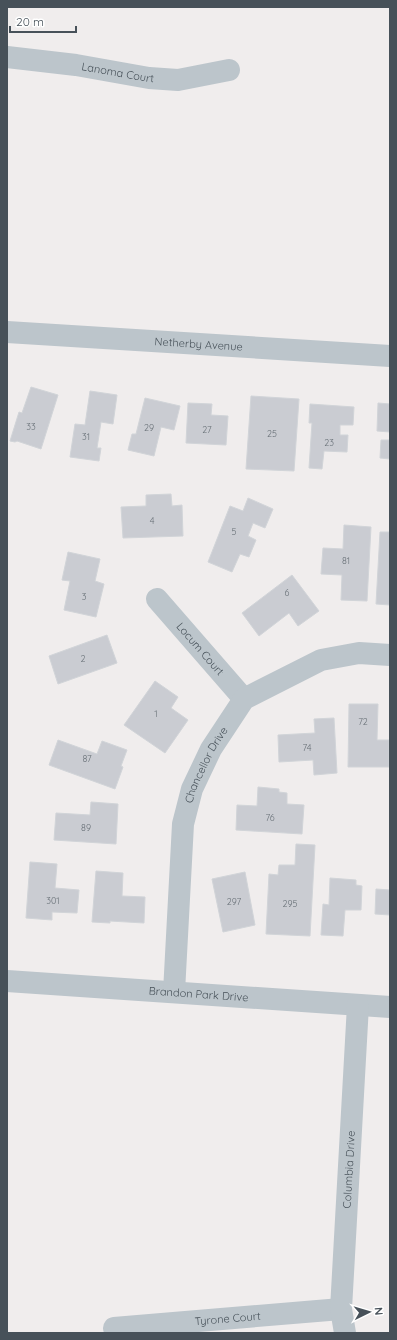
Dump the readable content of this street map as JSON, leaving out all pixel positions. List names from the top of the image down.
{
  "streets": {
    "street": [
      "Lanoma Court",
      "Netherby Avenue",
      "Locum Court",
      "Chancellor Drive",
      "Brandon Park Drive",
      "Columbia Drive",
      "Tyrone Court"
    ]
  },
  "crossings": [
    ["Locum Court", "Chancellor Drive"],
    ["Chancellor Drive", "Brandon Park Drive"],
    ["Brandon Park Drive", "Columbia Drive"],
    ["Columbia Drive", "Tyrone Court"]
  ],
  "house_numbers": [
    "33",
    "29",
    "27",
    "25",
    "31",
    "23",
    "4",
    "5",
    "81",
    "6",
    "3",
    "2",
    "1",
    "72",
    "74",
    "87",
    "76",
    "89",
    "301",
    "297",
    "295"
  ],
  "scale_bar": "20 m",
  "north": "right"
}
